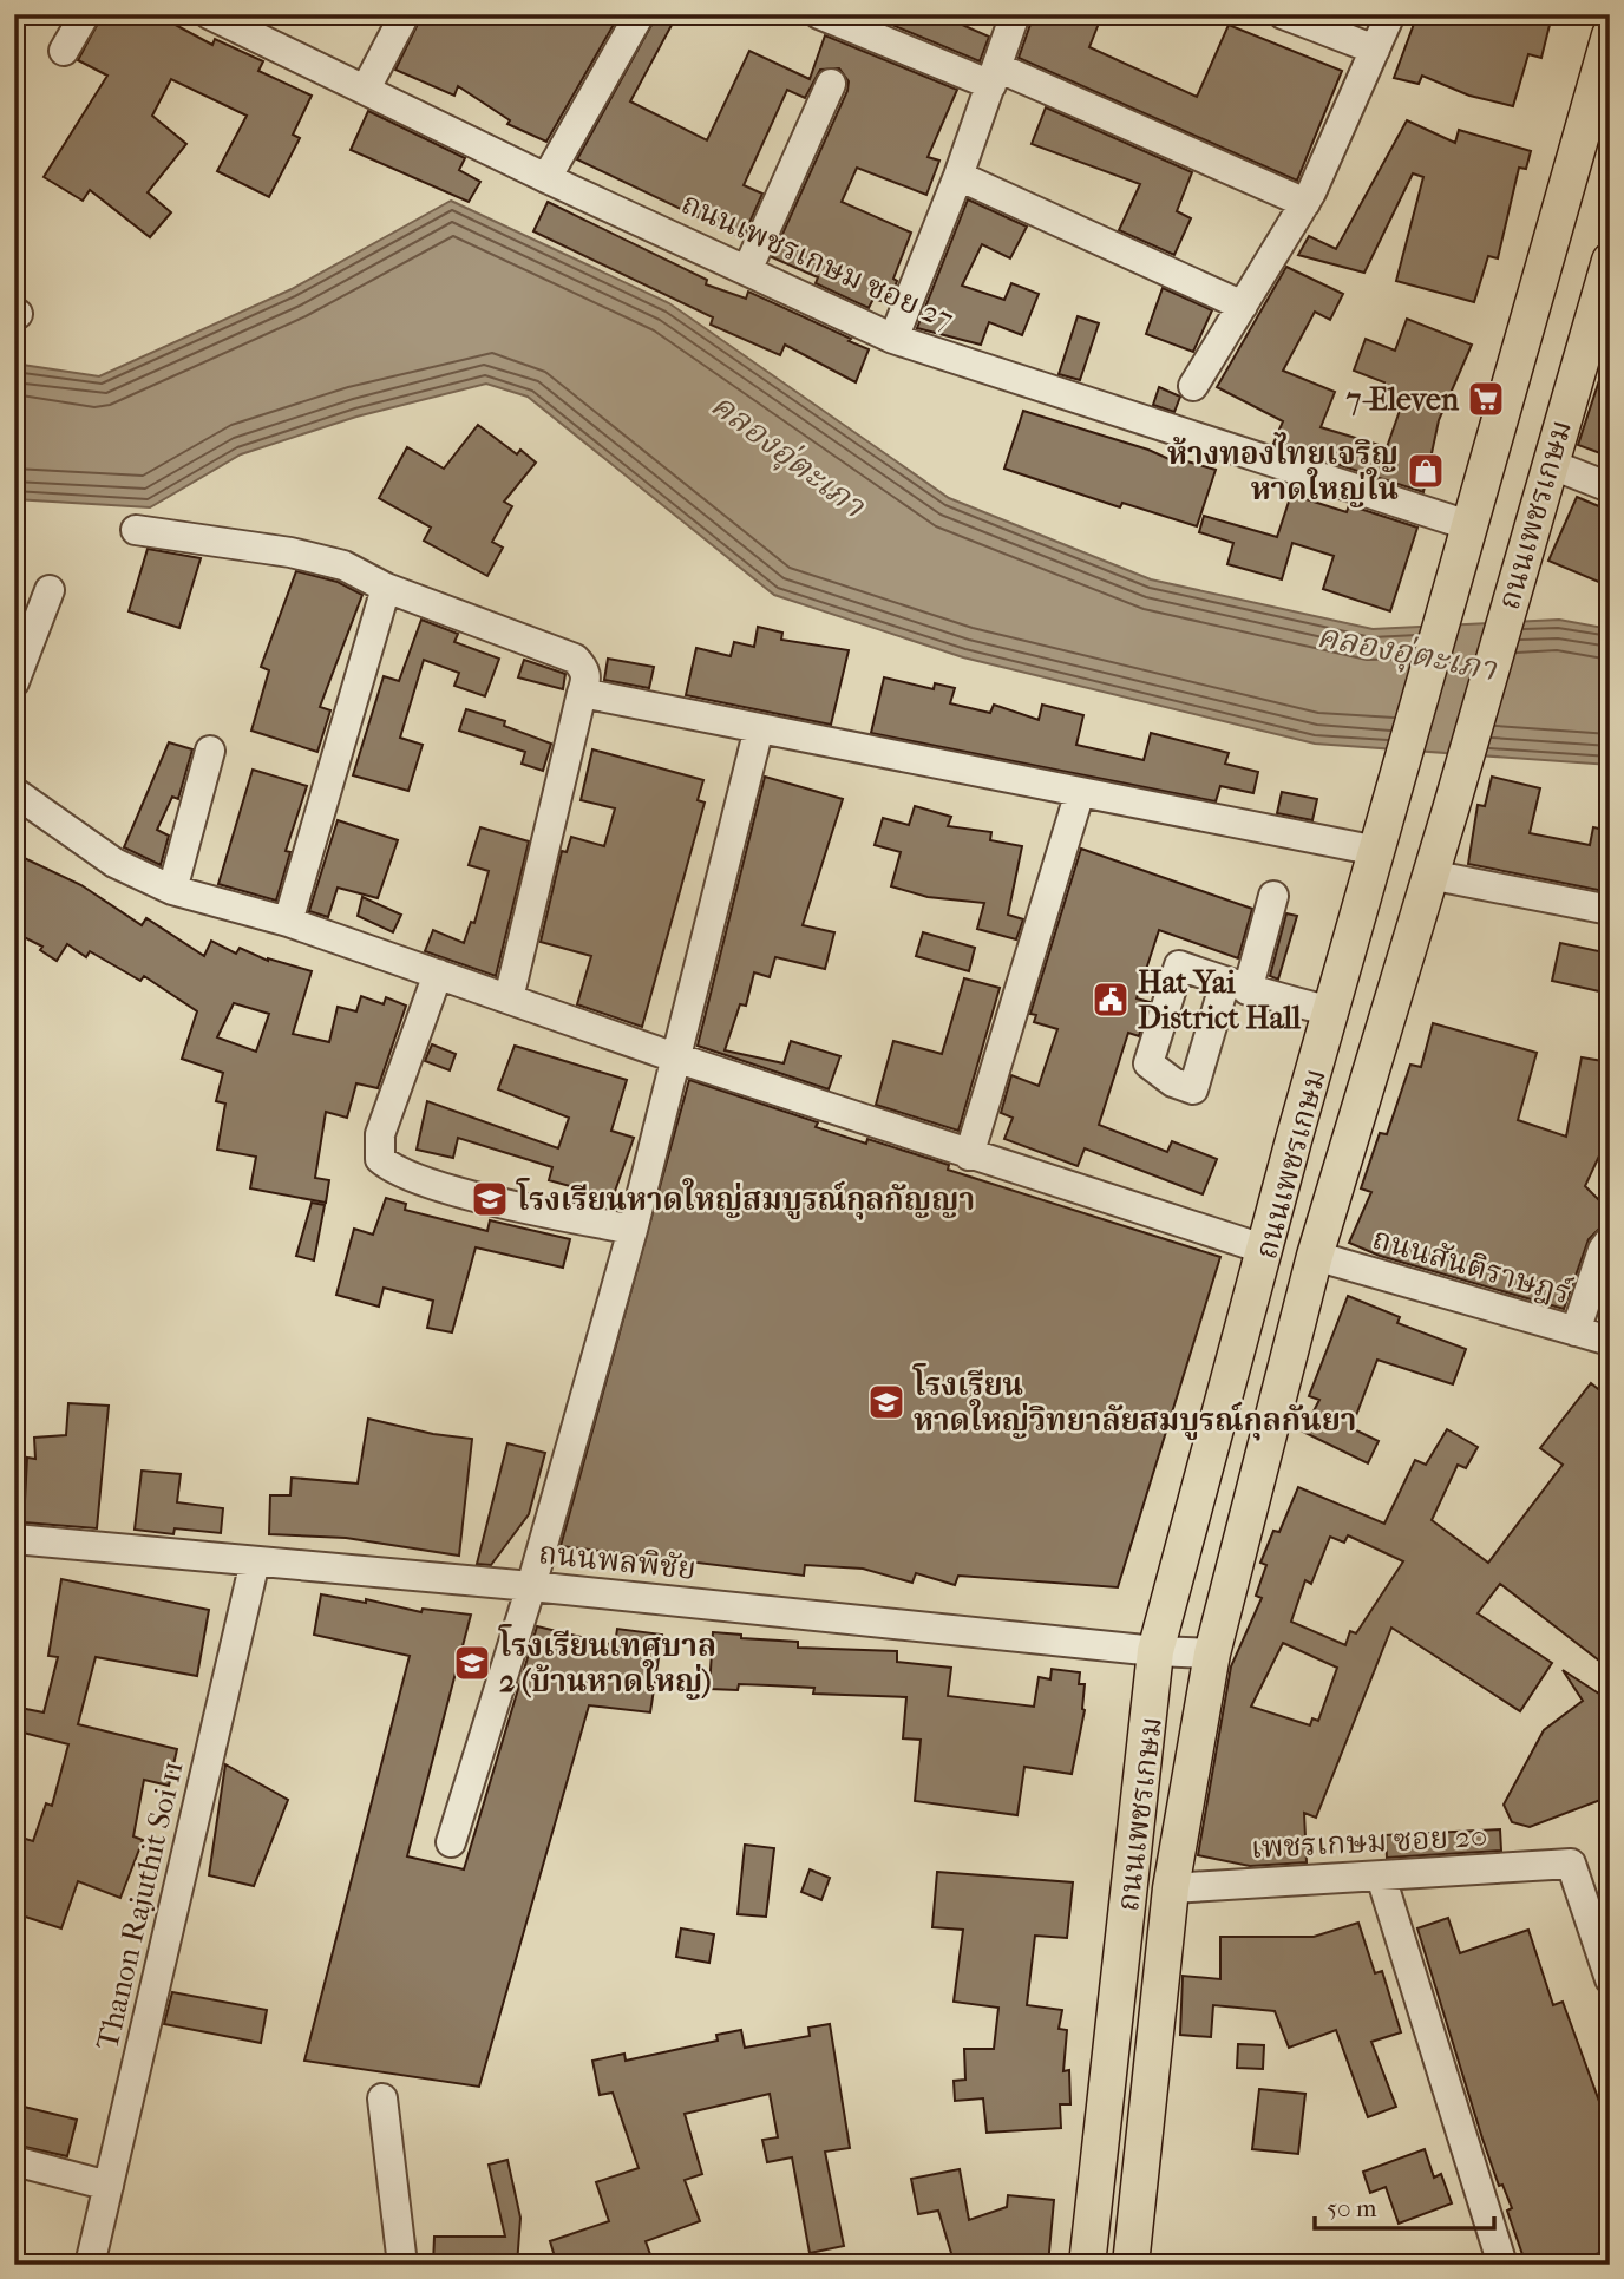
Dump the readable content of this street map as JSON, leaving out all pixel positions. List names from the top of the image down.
{
  "streets": {
    "main road": ["ถนนเพชรเกษม"],
    "street": [
      "ถนนเพชรเกษม ซอย 27",
      "ถนนสันติราษฎร์",
      "ถนนพลพิชัย",
      "เพชรเกษม ซอย 20",
      "Thanon Rajuthit Soi 11"
    ]
  },
  "crossings": [
    ["ถนนเพชรเกษม ซอย 27", "ถนนเพชรเกษม"],
    ["ถนนเพชรเกษม", "ถนนสันติราษฎร์"],
    ["ถนนเพชรเกษม", "ถนนพลพิชัย"],
    ["ถนนเพชรเกษม", "เพชรเกษม ซอย 20"],
    ["ถนนพลพิชัย", "Thanon Rajuthit Soi 11"]
  ],
  "water": ["คลองอุ่ตะเภา"],
  "places": {
    "supermarket": ["7-Eleven"],
    "shop": ["ห้างทองไทยเจริญ หาดใหญ่ใน"],
    "public building": ["Hat Yai District Hall"],
    "school or university": ["โรงเรียนหาดใหญ่สมบูรณ์กุลกัญญา", "โรงเรียน หาดใหญ่วิทยาลัยสมบูรณ์กุลกันยา", "โรงเรียนเทศบาล 2 (บ้านหาดใหญ่)"]
  },
  "scale_bar": "50 m"
}
